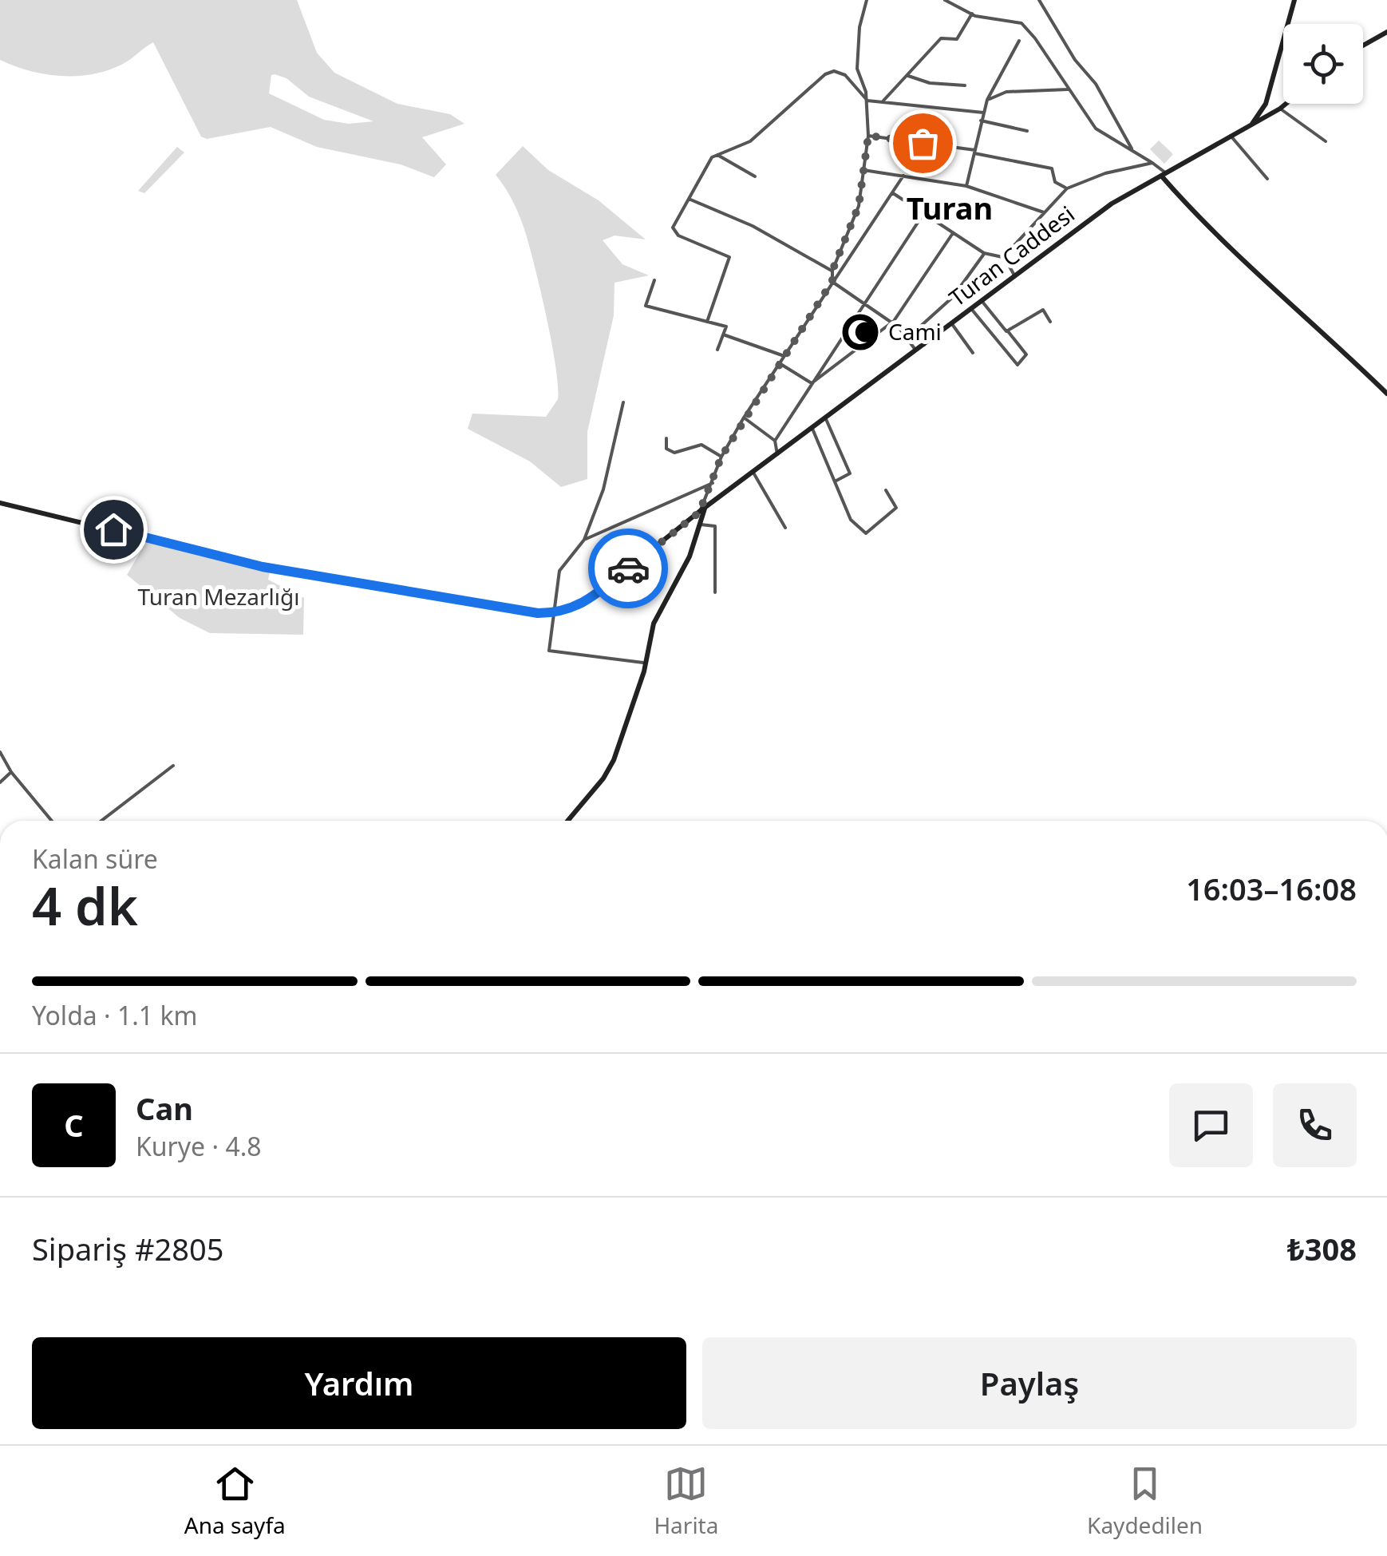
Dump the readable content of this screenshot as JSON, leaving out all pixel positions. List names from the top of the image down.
{
  "streets": {
    "street": ["Turan Caddesi"]
  },
  "districts": ["Turan"],
  "parks": ["Turan Mezarlığı"],
  "places": {
    "mosque": ["Cami"]
  },
  "page": {
    "heading": ["4 dk", "Kalan süre", "16:03–16:08"],
    "panel": [
      "Can",
      "Kurye · 4.8",
      "Sipariş #2805",
      "₺308"
    ],
    "bar": "Yolda · 1.1 km",
    "round": "C",
    "buttons": ["Yardım", "Paylaş"],
    "tabs": ["Ana sayfa", "Harita", "Kaydedilen"]
  }
}
